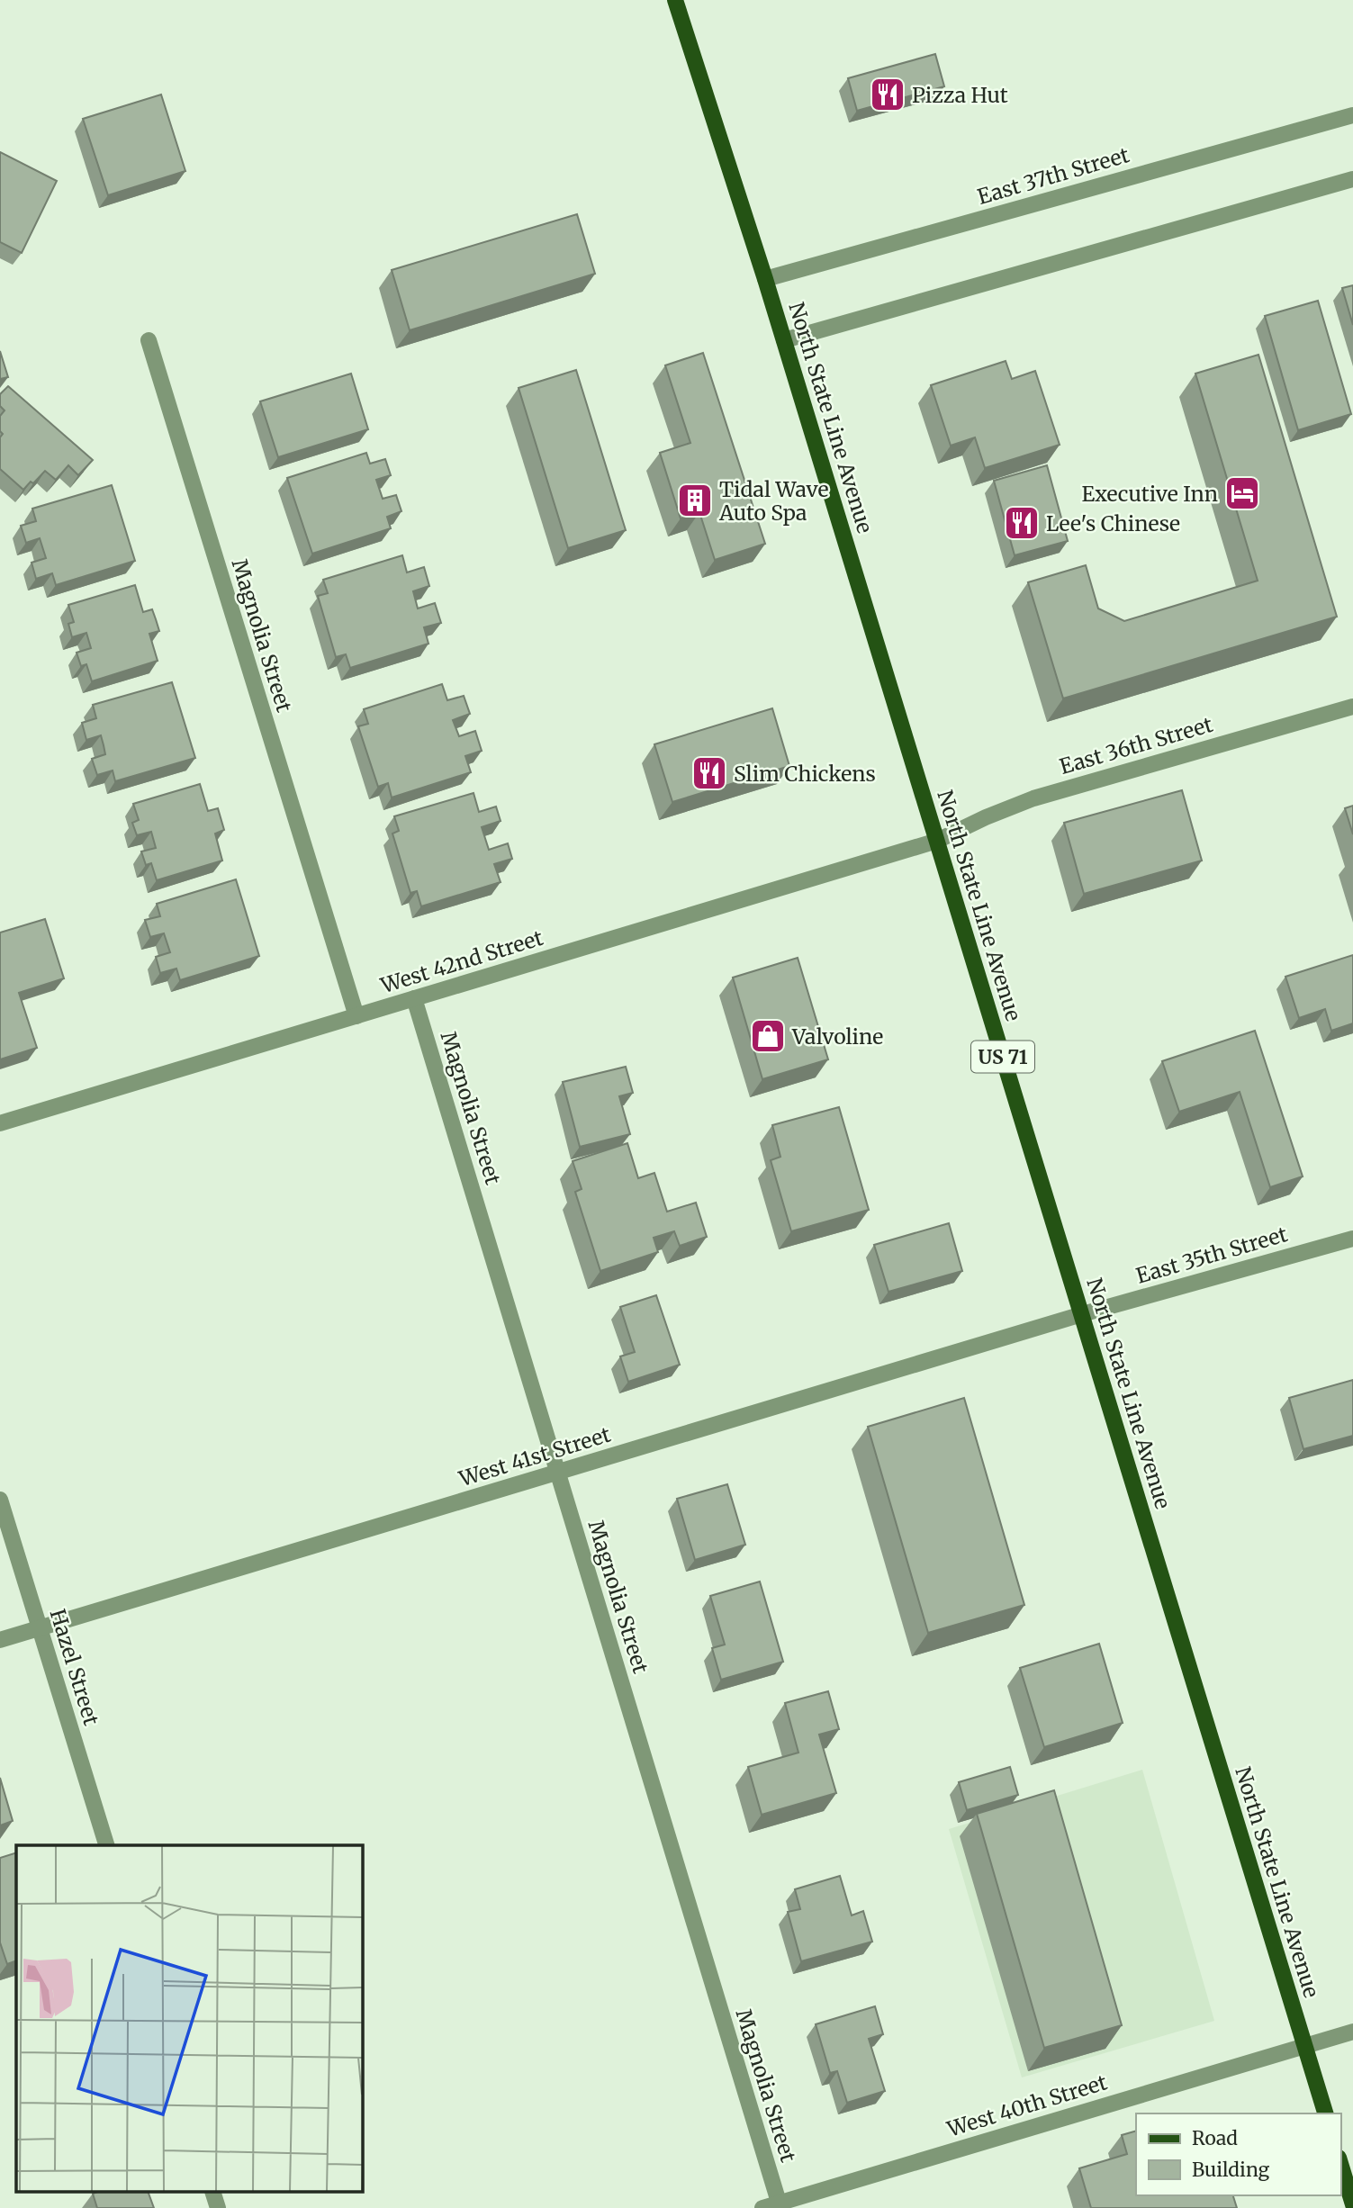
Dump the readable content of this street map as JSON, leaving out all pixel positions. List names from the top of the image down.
{
  "streets": {
    "main road": ["North State Line Avenue", "US 71"],
    "street": [
      "East 37th Street",
      "Magnolia Street",
      "East 36th Street",
      "West 42nd Street",
      "East 35th Street",
      "West 41st Street",
      "Hazel Street",
      "West 40th Street"
    ]
  },
  "crossings": [
    ["East 37th Street", "North State Line Avenue"],
    ["North State Line Avenue", "East 36th Street"],
    ["North State Line Avenue", "West 42nd Street"],
    ["North State Line Avenue", "East 35th Street"],
    ["North State Line Avenue", "West 41st Street"],
    ["North State Line Avenue", "West 40th Street"],
    ["Magnolia Street", "West 42nd Street"],
    ["Magnolia Street", "West 41st Street"],
    ["Magnolia Street", "West 40th Street"],
    ["East 36th Street", "West 42nd Street"],
    ["East 35th Street", "West 41st Street"],
    ["West 41st Street", "Hazel Street"]
  ],
  "places": {
    "restaurant": ["Pizza Hut", "Lee's Chinese", "Slim Chickens"],
    "hotel": ["Executive Inn"],
    "building": ["Tidal Wave Auto Spa"],
    "shop": ["Valvoline"]
  },
  "legend": ["Road", "Building"]
}
